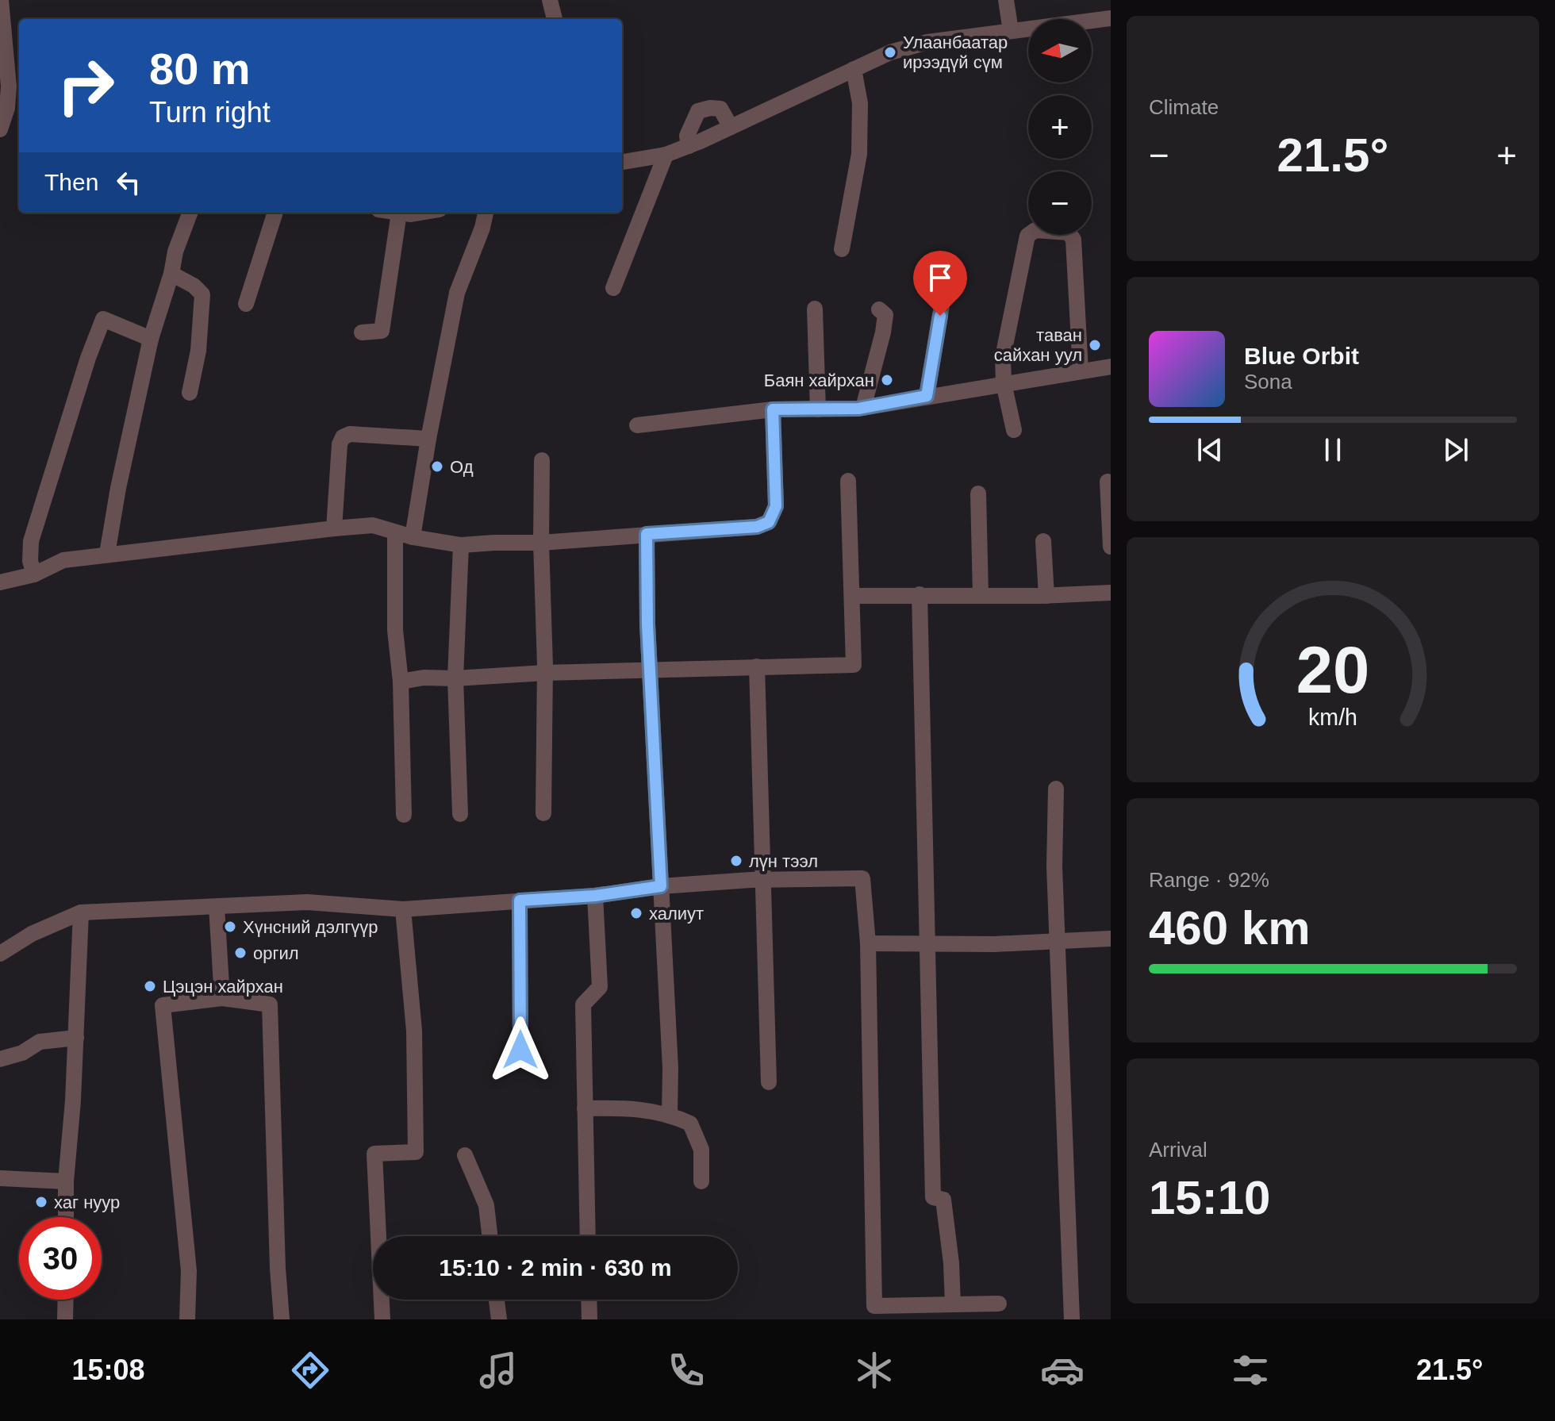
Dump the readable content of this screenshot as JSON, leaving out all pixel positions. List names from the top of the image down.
{
  "places": [
    "Улаанбаатар ирээдүй сүм",
    "таван сайхан уул",
    "Баян хайрхан",
    "Од",
    "лүн тээл",
    "халиут",
    "Хүнсний дэлгүүр",
    "оргил",
    "Цэцэн хайрхан",
    "хаг нуур"
  ],
  "north": "left",
  "page": {
    "tile": [
      "Climate",
      ["Range · 92%", "460 km"],
      ["Arrival", "15:10"]
    ],
    "map_buttons": ["+", "−"],
    "turn": ["80 m", "Turn right"],
    "heat": ["−", "21.5°", "+"],
    "then": "Then",
    "song": ["Blue Orbit", "Sona"],
    "limit": "30",
    "trip": "15:10 · 2 min · 630 m",
    "tabs": ["15:08", "21.5°"],
    "gauge": ["20", "km/h"]
  }
}
